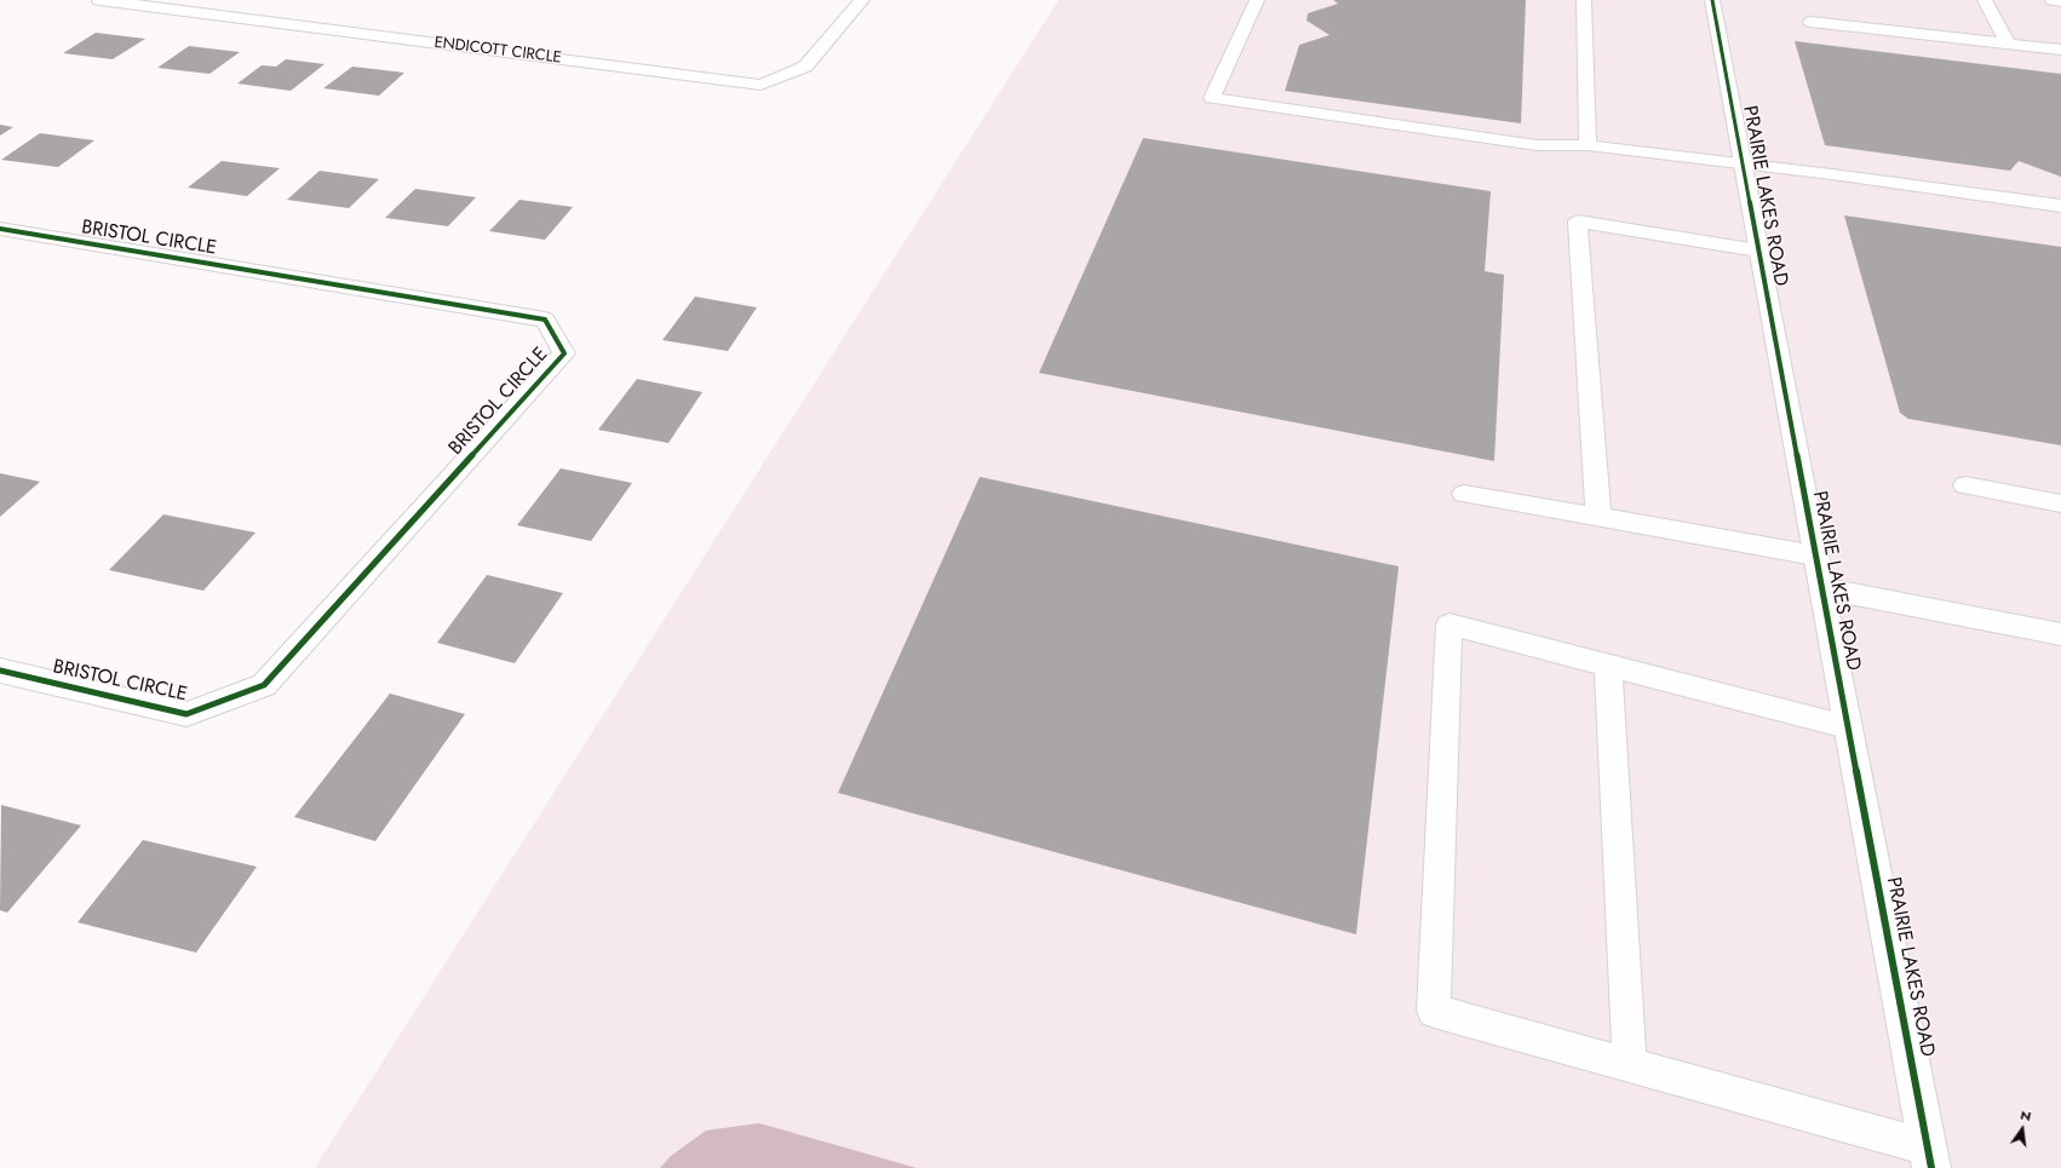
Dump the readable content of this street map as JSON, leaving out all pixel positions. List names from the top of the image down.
{
  "streets": {
    "street": ["ENDICOTT CIRCLE", "PRAIRIE LAKES ROAD", "BRISTOL CIRCLE"]
  },
  "north": "top"
}
